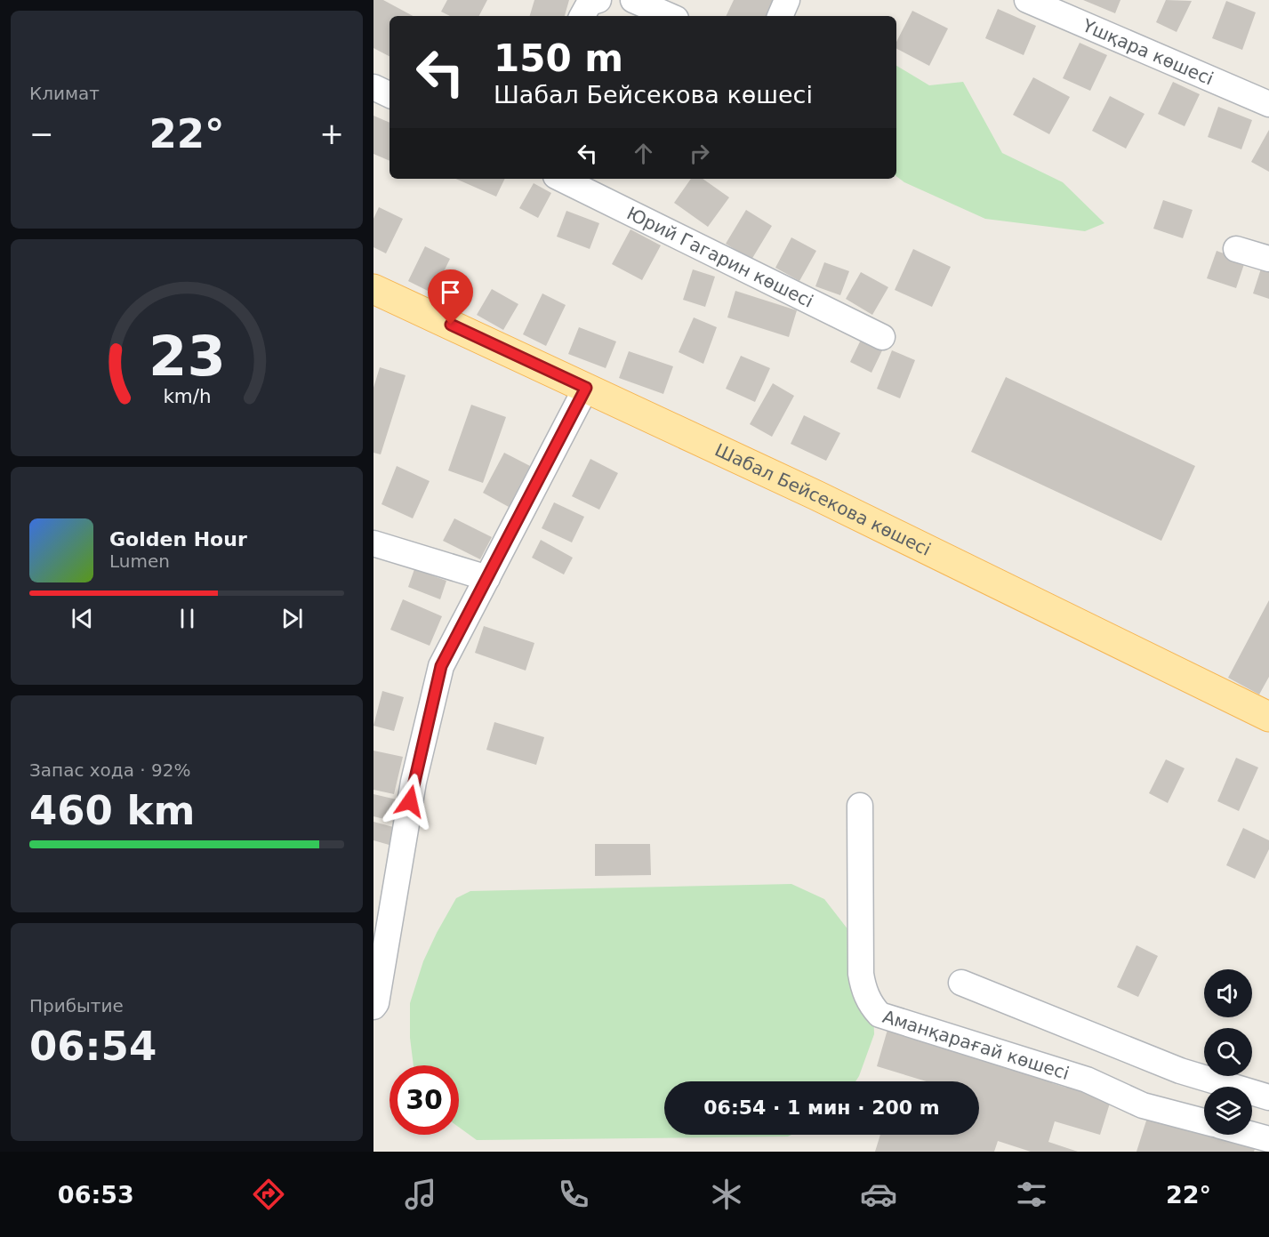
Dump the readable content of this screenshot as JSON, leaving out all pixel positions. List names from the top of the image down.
{
  "streets": {
    "main road": ["Шабал Бейсекова көшесі"],
    "street": ["Үшқара көшесі", "Юрий Гагарин көшесі", "Аманқарағай көшесі"]
  },
  "page": {
    "tile": [
      "Климат",
      ["Запас хода · 92%", "460 km"],
      ["Прибытие", "06:54"]
    ],
    "turn": ["150 m", "Шабал Бейсекова көшесі"],
    "heat": ["−", "22°", "+"],
    "song": ["Golden Hour", "Lumen"],
    "limit": "30",
    "trip": "06:54 · 1 мин · 200 m",
    "tabs": ["06:53", "22°"],
    "gauge": ["23", "km/h"]
  }
}
